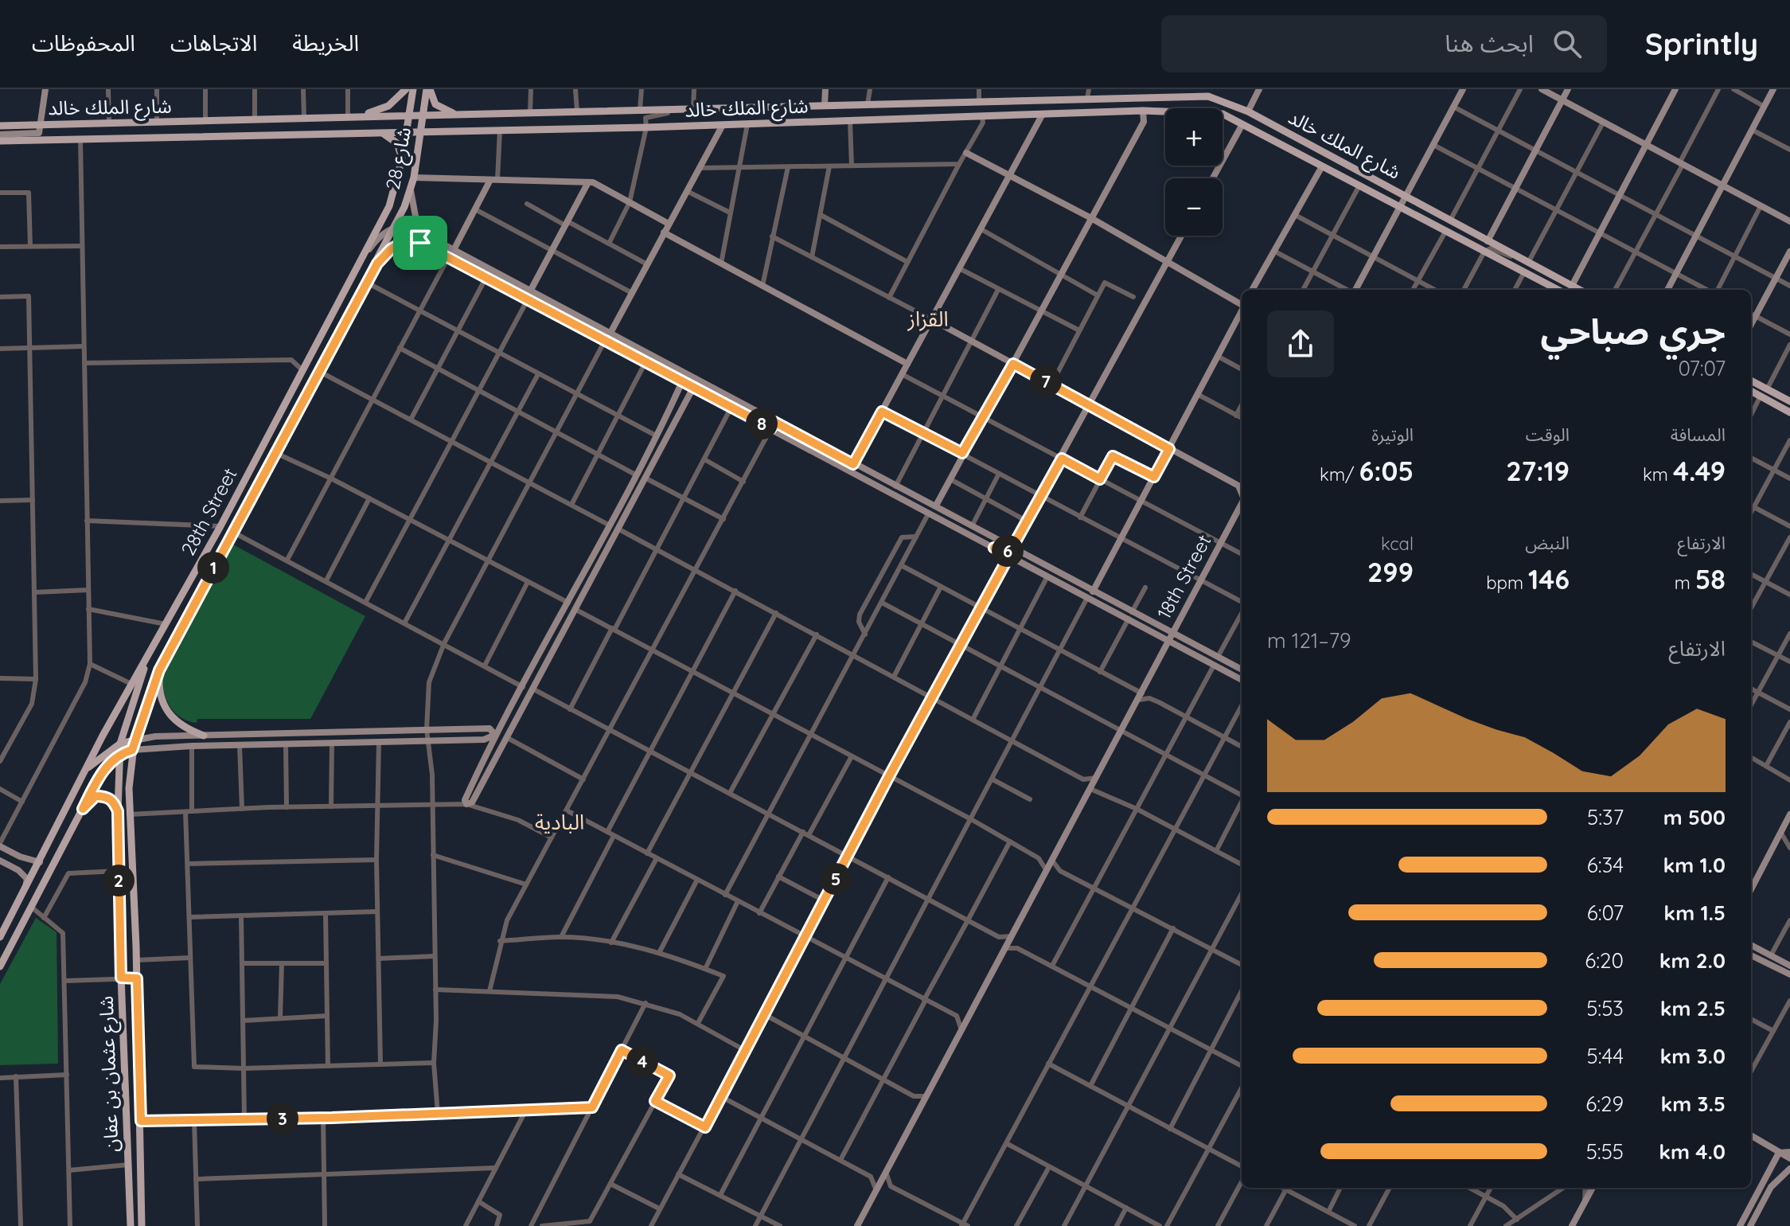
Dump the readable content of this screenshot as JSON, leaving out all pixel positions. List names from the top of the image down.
{
  "streets": {
    "main road": [
      "شارع الملك خالد",
      "شارع 28",
      "28th Street",
      "شارع عثمان بن عفان"
    ],
    "street": ["18th Street"]
  },
  "crossings": [
    ["شارع الملك خالد", "شارع 28"],
    ["شارع الملك خالد", "28th Street"],
    ["شارع 28", "شارع عثمان بن عفان"],
    ["28th Street", "شارع عثمان بن عفان"]
  ],
  "districts": ["القزاز", "البادية"],
  "page": {
    "header": "Sprintly",
    "search": "ابحث هنا",
    "nav": ["الخريطة", "الاتجاهات", "المحفوظات"],
    "map_buttons": ["+", "−"],
    "heading": ["جري صباحي", "07:07"],
    "pins": [
      "7",
      "8",
      "6",
      "1",
      "5",
      "2",
      "4",
      "3"
    ],
    "stats": [
      ["المسافة", "4.49 km"],
      ["الوقت", "27:19"],
      ["الوتيرة", "6:05 /km"],
      ["الارتفاع", "58 m"],
      ["النبض", "146 bpm"],
      ["kcal", "299"]
    ],
    "chart": ["الارتفاع", "79–121 m"],
    "list": [
      {
        "name": "500 m",
        "note": "5:37"
      },
      {
        "name": "1.0 km",
        "note": "6:34"
      },
      {
        "name": "1.5 km",
        "note": "6:07"
      },
      {
        "name": "2.0 km",
        "note": "6:20"
      },
      {
        "name": "2.5 km",
        "note": "5:53"
      },
      {
        "name": "3.0 km",
        "note": "5:44"
      },
      {
        "name": "3.5 km",
        "note": "6:29"
      },
      {
        "name": "4.0 km",
        "note": "5:55"
      }
    ]
  }
}
